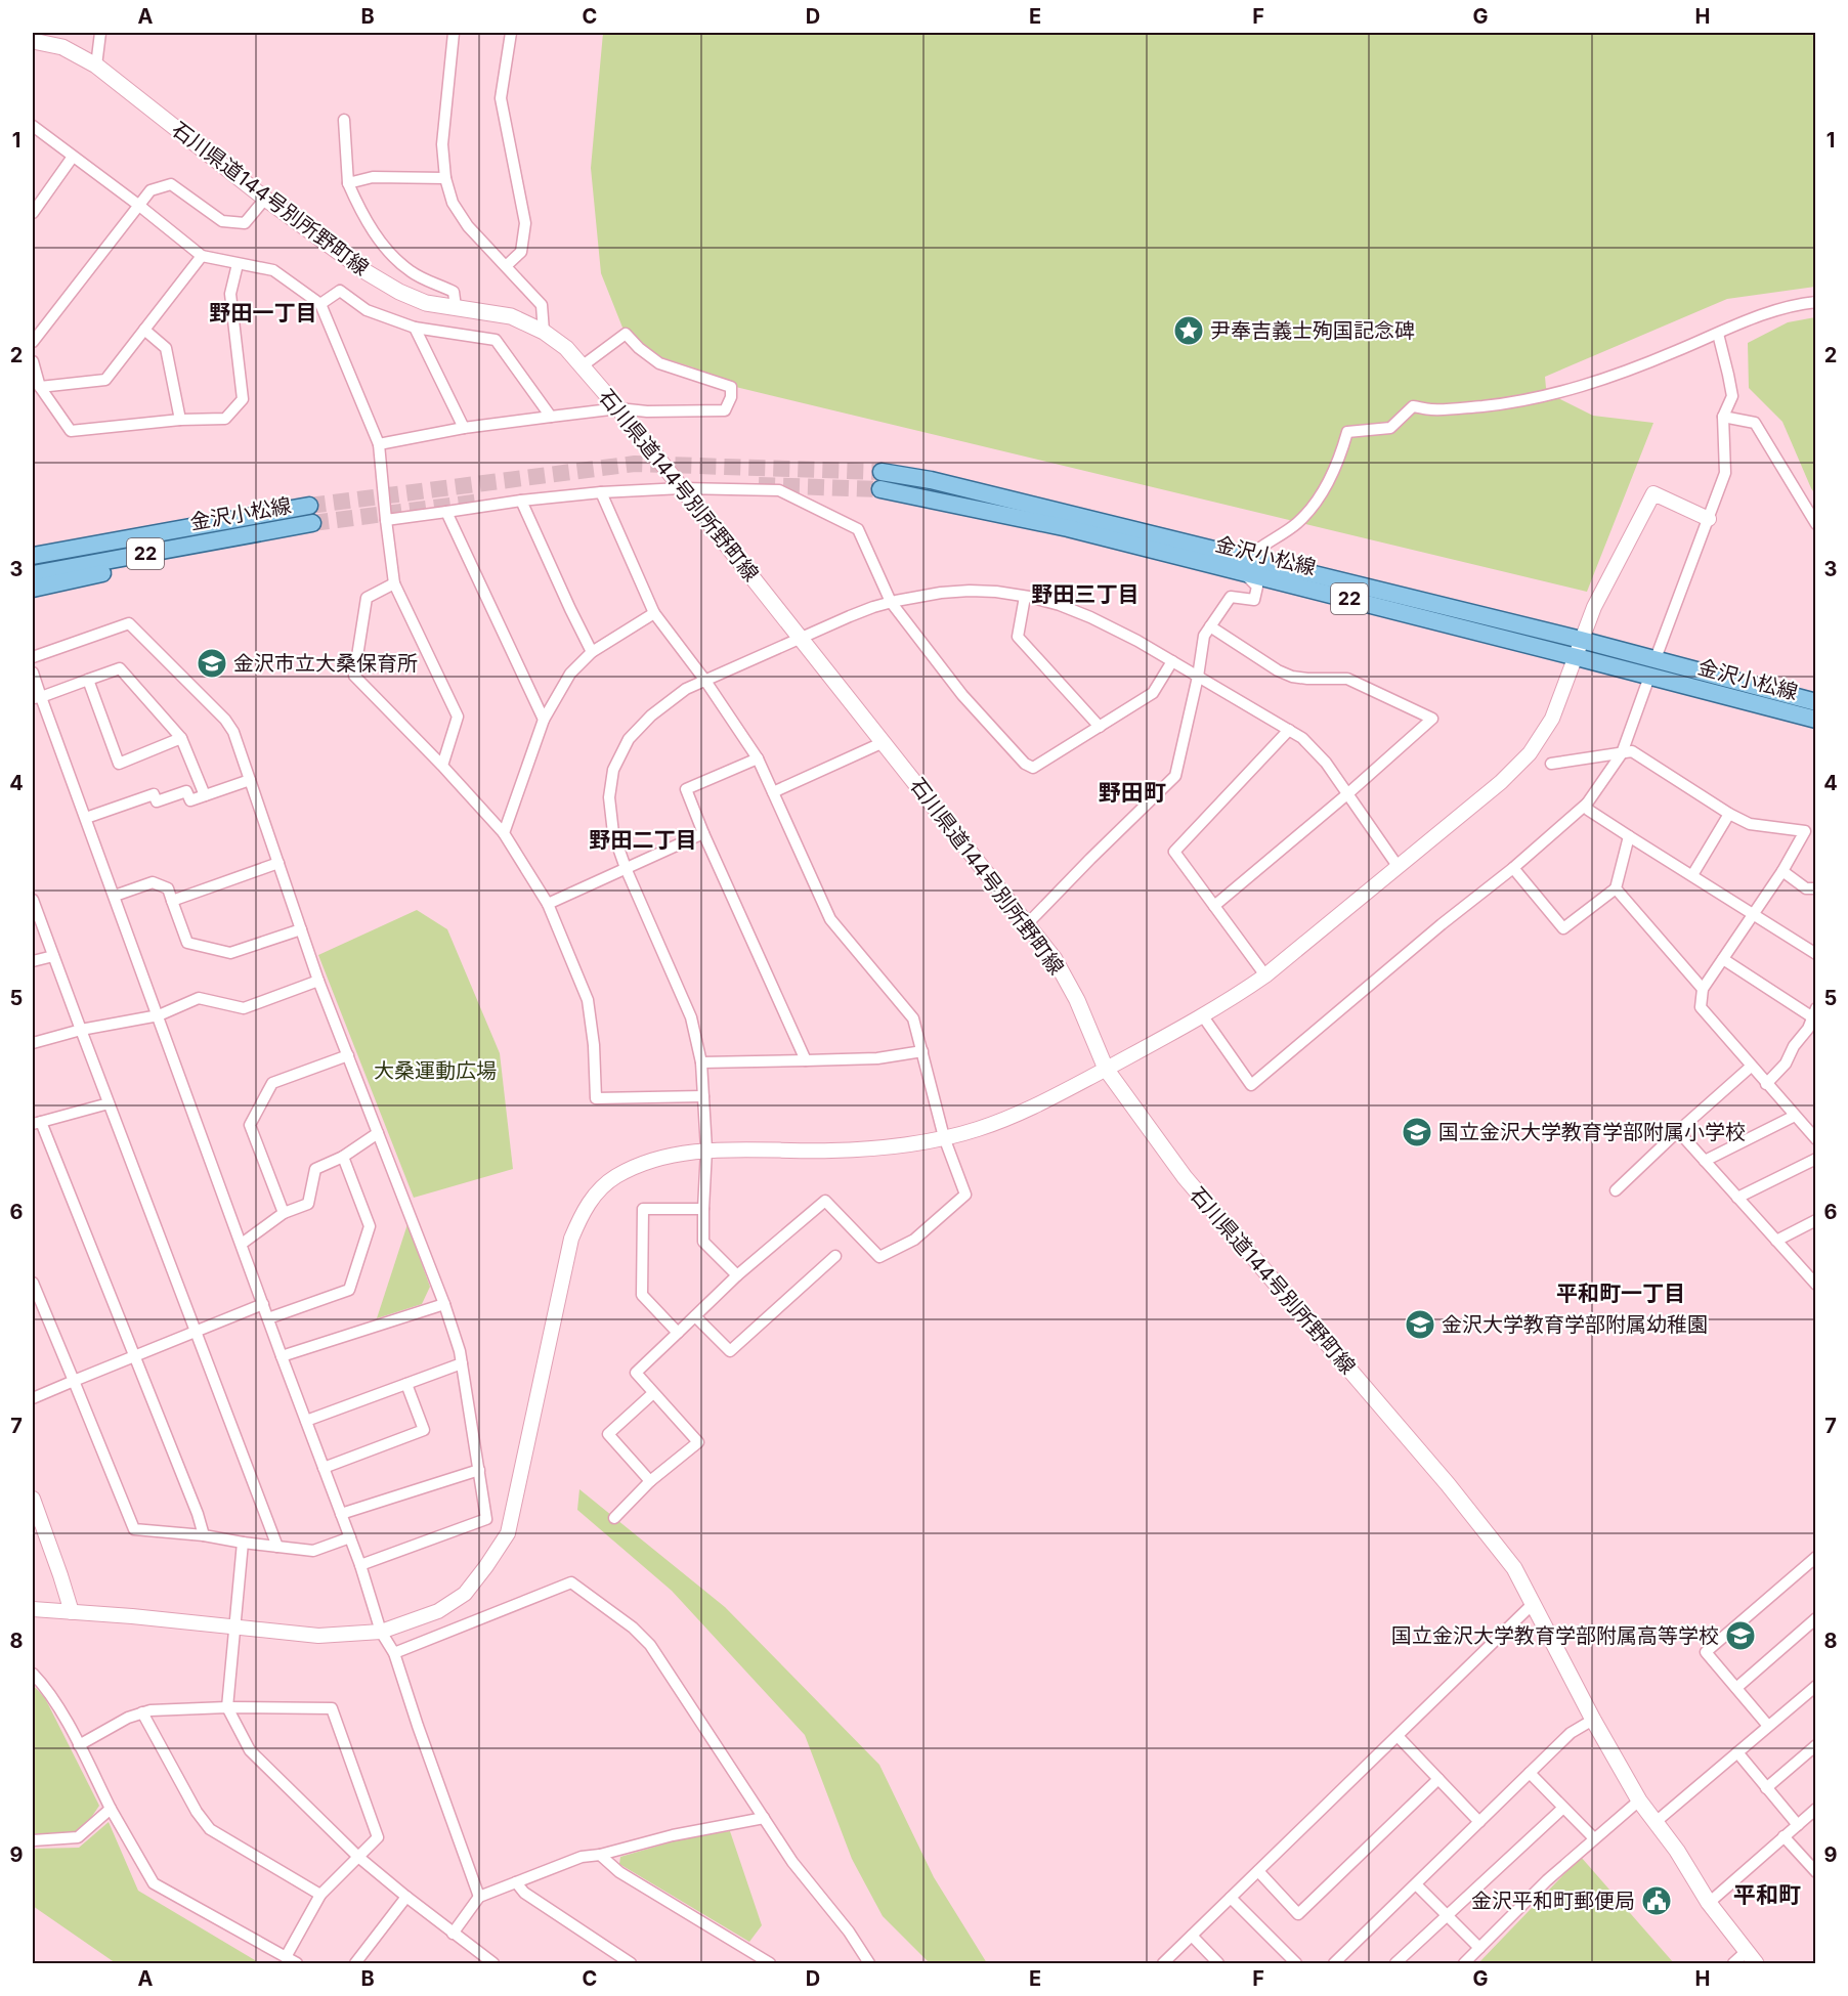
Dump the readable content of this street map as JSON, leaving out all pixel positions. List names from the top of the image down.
{
  "streets": {
    "main road": ["石川県道144号別所野町線", "金沢小松線", "22"]
  },
  "crossings": [
    ["金沢小松線", "22"]
  ],
  "districts": [
    "野田一丁目",
    "野田三丁目",
    "野田町",
    "野田二丁目",
    "平和町一丁目",
    "平和町"
  ],
  "parks": ["大桑運動広場"],
  "places": {
    "place": ["尹奉吉義士殉国記念碑"],
    "school or university": [
      "金沢市立大桑保育所",
      "国立金沢大学教育学部附属小学校",
      "金沢大学教育学部附属幼稚園",
      "国立金沢大学教育学部附属高等学校"
    ],
    "public building": ["金沢平和町郵便局"]
  },
  "grid": {
    "columns": [
      "A",
      "B",
      "C",
      "D",
      "E",
      "F",
      "G",
      "H"
    ],
    "rows": [
      "1",
      "2",
      "3",
      "4",
      "5",
      "6",
      "7",
      "8",
      "9"
    ]
  }
}
